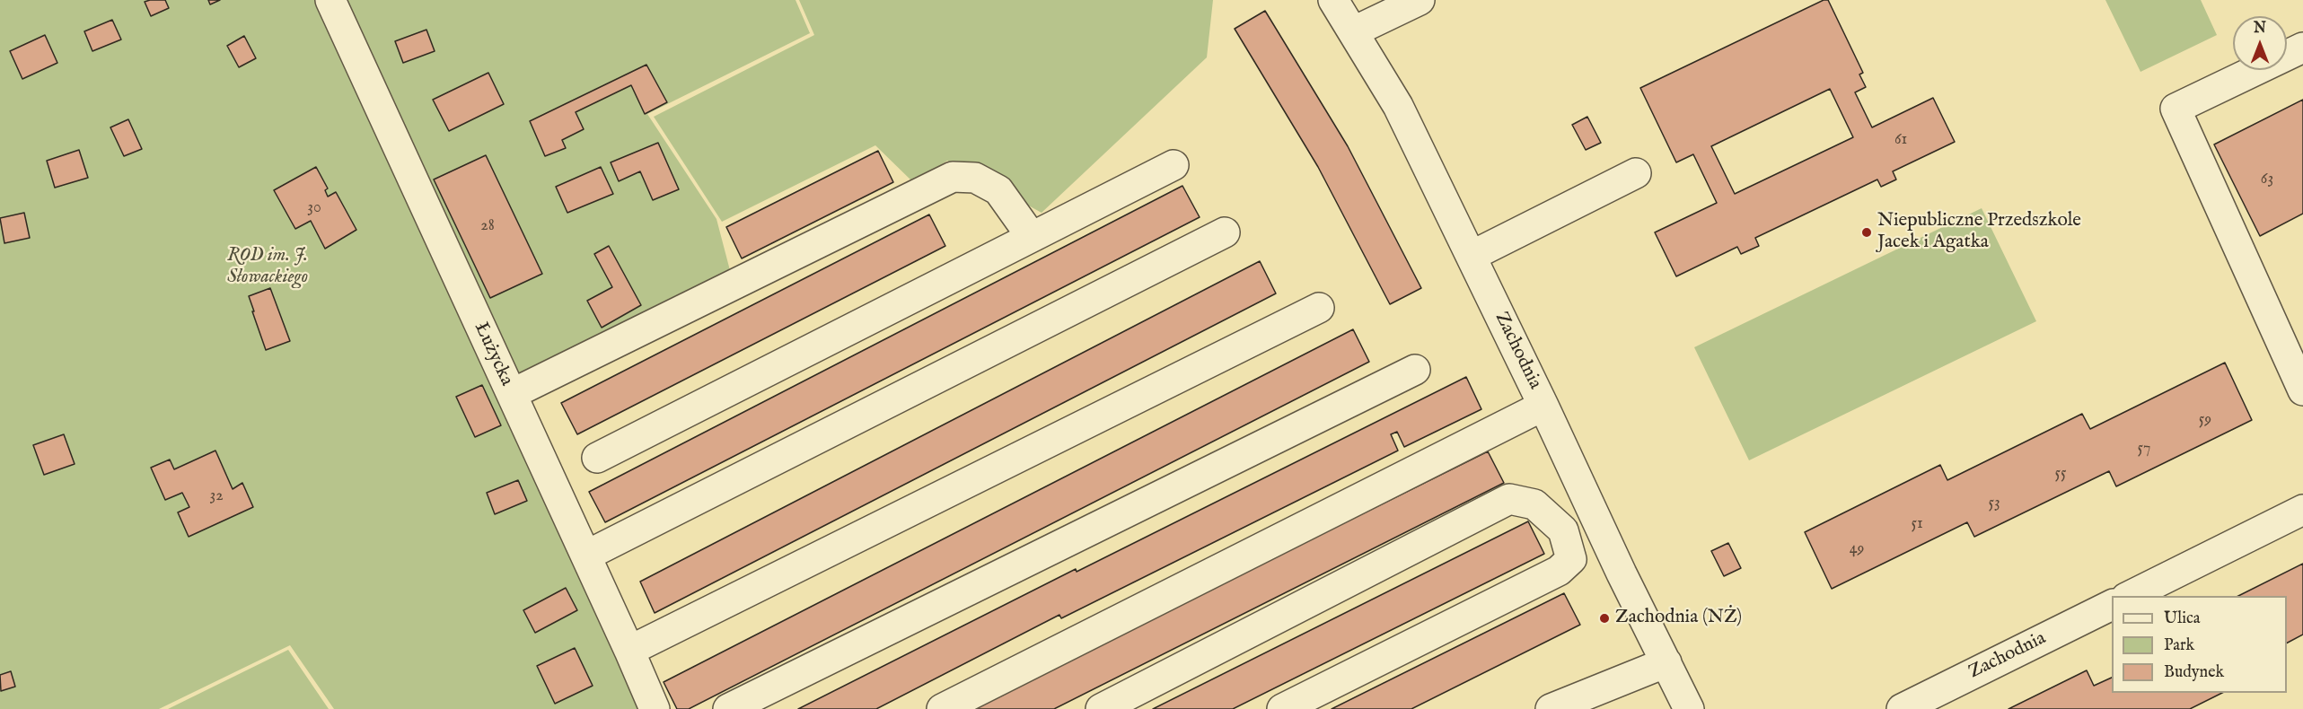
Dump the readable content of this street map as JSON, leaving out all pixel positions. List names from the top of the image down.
{
  "streets": {
    "street": ["Zachodnia", "Łużycka"]
  },
  "parks": ["ROD im. J. Słowackiego"],
  "places": ["Niepubliczne Przedszkole Jacek i Agatka", "Zachodnia (NŻ)"],
  "house_numbers": [
    "61",
    "63",
    "30",
    "28",
    "59",
    "57",
    "55",
    "32",
    "53",
    "51",
    "49"
  ],
  "legend": ["Ulica", "Park", "Budynek"],
  "north": "top"
}
